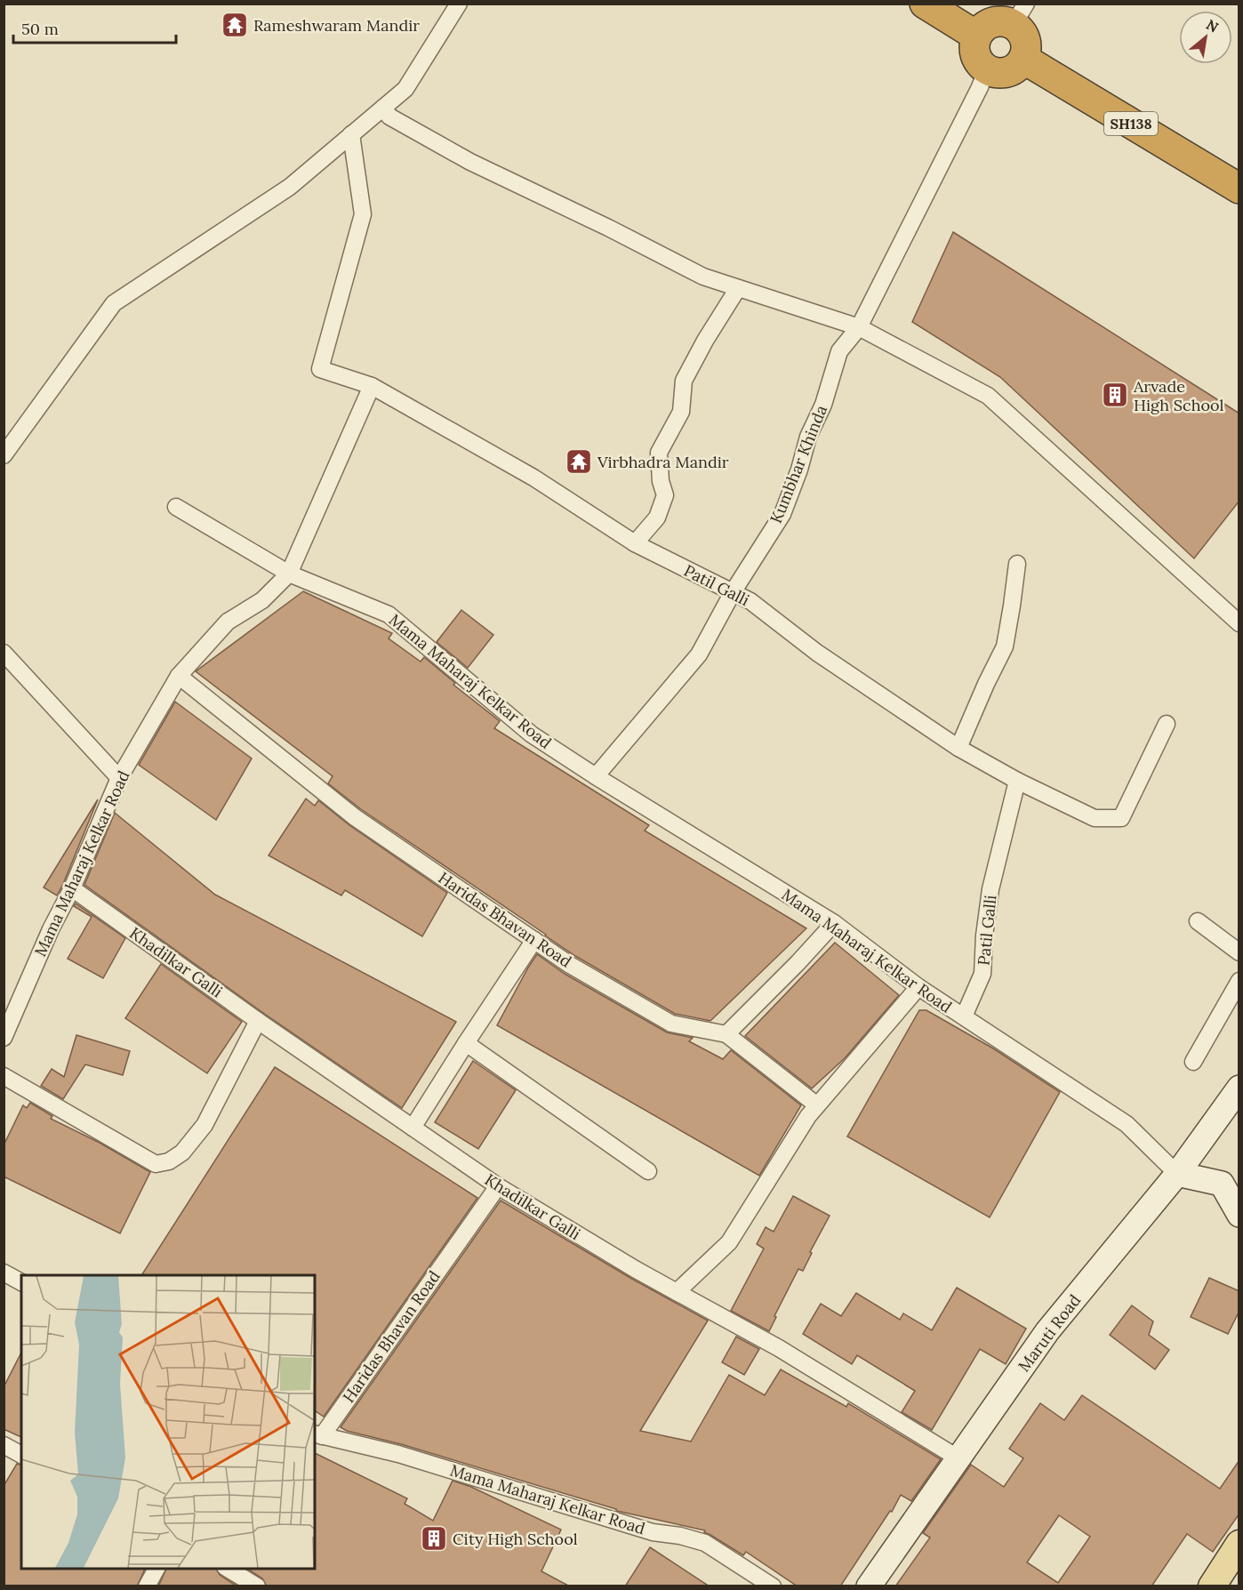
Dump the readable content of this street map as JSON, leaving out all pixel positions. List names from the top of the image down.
{
  "streets": {
    "highway": ["SH138"],
    "street": [
      "Kumbhar Khinda",
      "Patil Galli",
      "Mama Maharaj Kelkar Road",
      "Haridas Bhavan Road",
      "Khadilkar Galli",
      "Maruti Road"
    ]
  },
  "crossings": [
    ["SH138", "Kumbhar Khinda"],
    ["Kumbhar Khinda", "Patil Galli"],
    ["Kumbhar Khinda", "Mama Maharaj Kelkar Road"],
    ["Patil Galli", "Mama Maharaj Kelkar Road"],
    ["Mama Maharaj Kelkar Road", "Haridas Bhavan Road"],
    ["Mama Maharaj Kelkar Road", "Khadilkar Galli"],
    ["Mama Maharaj Kelkar Road", "Maruti Road"],
    ["Haridas Bhavan Road", "Khadilkar Galli"],
    ["Khadilkar Galli", "Maruti Road"]
  ],
  "places": {
    "temple": ["Rameshwaram Mandir", "Virbhadra Mandir"],
    "building": ["Arvade High School", "City High School"]
  },
  "scale_bar": "50 m",
  "north": "top right"
}
